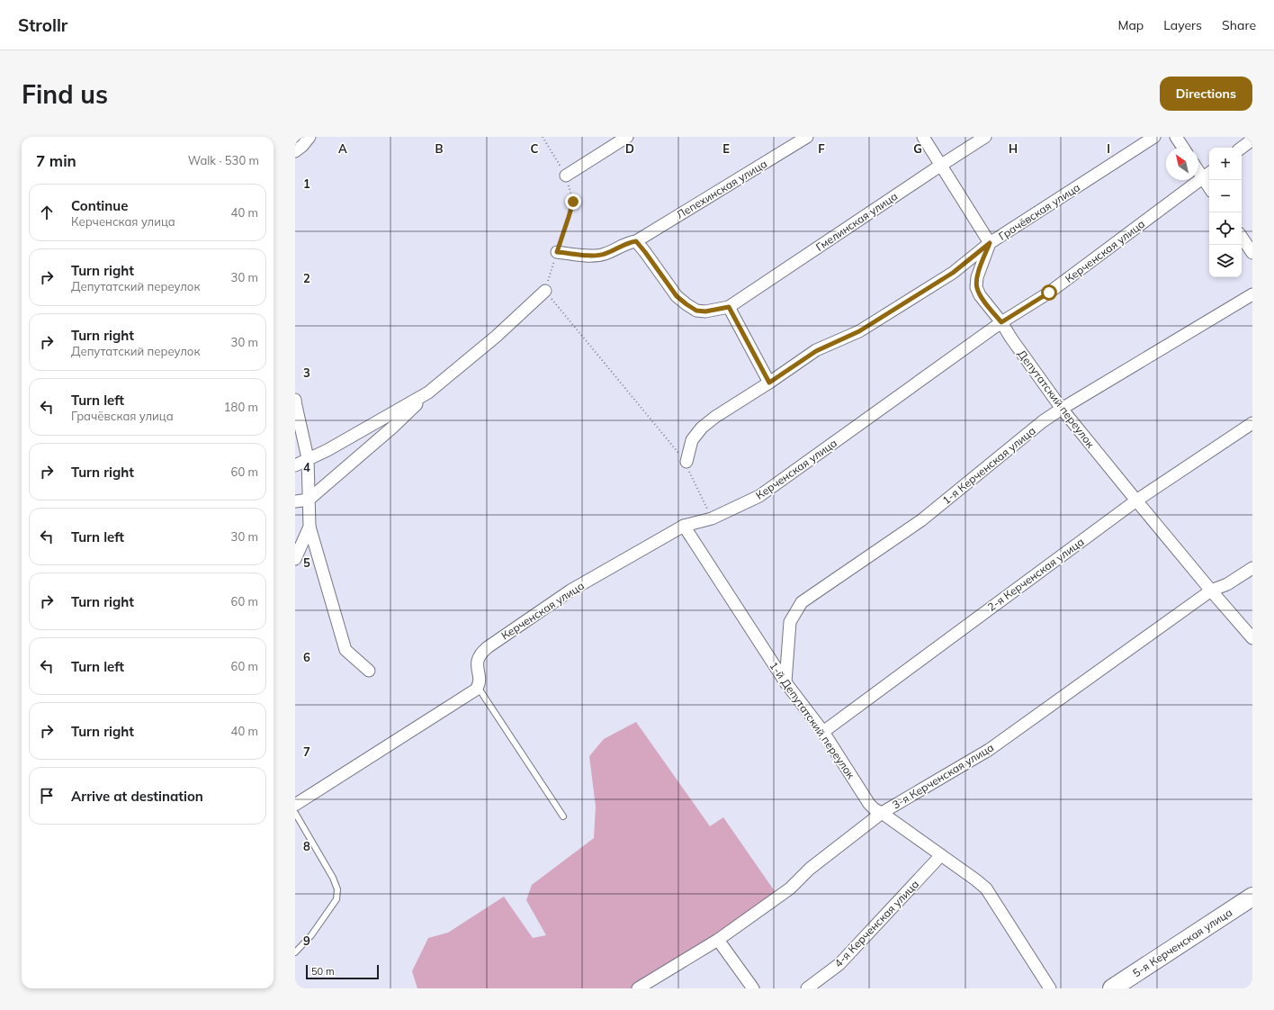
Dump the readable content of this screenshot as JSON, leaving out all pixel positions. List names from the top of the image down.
{
  "streets": {
    "main road": ["5-я Керченская улица"],
    "street": [
      "Лепехинская улица",
      "Грачёвская улица",
      "Гмелинская улица",
      "Керченская улица",
      "Депутатский переулок",
      "1-я Керченская улица",
      "2-я Керченская улица",
      "1-й Депутатский переулок",
      "3-я Керченская улица",
      "4-я Керченская улица"
    ]
  },
  "crossings": [
    ["Грачёвская улица", "Депутатский переулок"],
    ["Керченская улица", "Депутатский переулок"],
    ["Керченская улица", "1-й Депутатский переулок"],
    ["Депутатский переулок", "1-я Керченская улица"],
    ["Депутатский переулок", "2-я Керченская улица"],
    ["Депутатский переулок", "3-я Керченская улица"],
    ["1-я Керченская улица", "1-й Депутатский переулок"],
    ["2-я Керченская улица", "1-й Депутатский переулок"],
    ["1-й Депутатский переулок", "3-я Керченская улица"],
    ["1-й Депутатский переулок", "4-я Керченская улица"]
  ],
  "scale_bar": "50 m",
  "north": "top left",
  "page": {
    "header": "Strollr",
    "nav": ["Map", "Layers", "Share"],
    "buttons": "Directions",
    "title": "Find us",
    "heading": ["7 min", "Walk · 530 m"],
    "map_buttons": ["+", "−"],
    "list": [
      ["Continue", "Керченская улица", "40 m"],
      ["Turn right", "Депутатский переулок", "30 m"],
      ["Turn right", "Депутатский переулок", "30 m"],
      ["Turn left", "Грачёвская улица", "180 m"],
      ["Turn right", "60 m"],
      ["Turn left", "30 m"],
      ["Turn right", "60 m"],
      ["Turn left", "60 m"],
      ["Turn right", "40 m"],
      "Arrive at destination"
    ],
    "scale": "50 m"
  },
  "grid": {
    "columns": [
      "A",
      "B",
      "C",
      "D",
      "E",
      "F",
      "G",
      "H",
      "I"
    ],
    "rows": [
      "1",
      "2",
      "3",
      "4",
      "5",
      "6",
      "7",
      "8",
      "9"
    ]
  }
}
